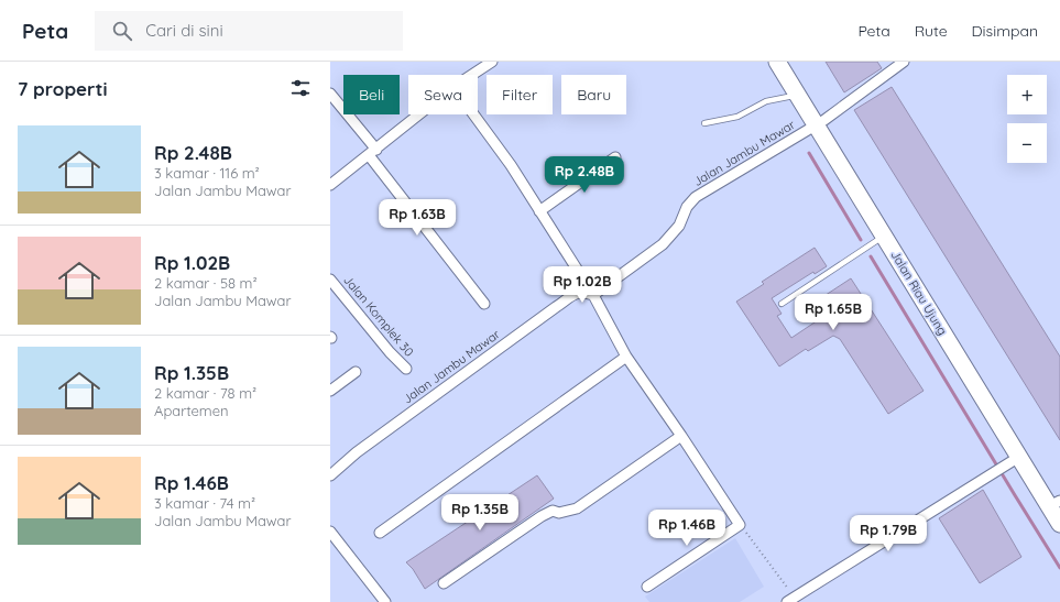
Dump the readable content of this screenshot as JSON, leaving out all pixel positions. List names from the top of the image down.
{
  "streets": {
    "main road": ["Jalan Riau Ujung"],
    "street": ["Jalan Jambu Mawar", "Jalan Komplek 30"]
  },
  "crossings": [
    ["Jalan Jambu Mawar", "Jalan Riau Ujung"]
  ],
  "page": {
    "header": "Peta",
    "search": "Cari di sini",
    "nav": ["Peta", "Rute", "Disimpan"],
    "heading": "7 properti",
    "map_buttons": ["+", "−"],
    "chip": [
      "Beli",
      "Sewa",
      "Filter",
      "Baru"
    ],
    "list": [
      {
        "name": "Rp 2.48B",
        "note": "3 kamar · 116 m² · Jalan Jambu Mawar"
      },
      {
        "name": "Rp 1.02B",
        "note": "2 kamar · 58 m² · Jalan Jambu Mawar"
      },
      {
        "name": "Rp 1.35B",
        "note": "2 kamar · 78 m² · Apartemen"
      },
      {
        "name": "Rp 1.46B",
        "note": "3 kamar · 74 m² · Jalan Jambu Mawar"
      }
    ],
    "price": [
      "Rp 2.48B",
      "Rp 1.63B",
      "Rp 1.02B",
      "Rp 1.65B",
      "Rp 1.35B",
      "Rp 1.46B",
      "Rp 1.79B"
    ]
  }
}
